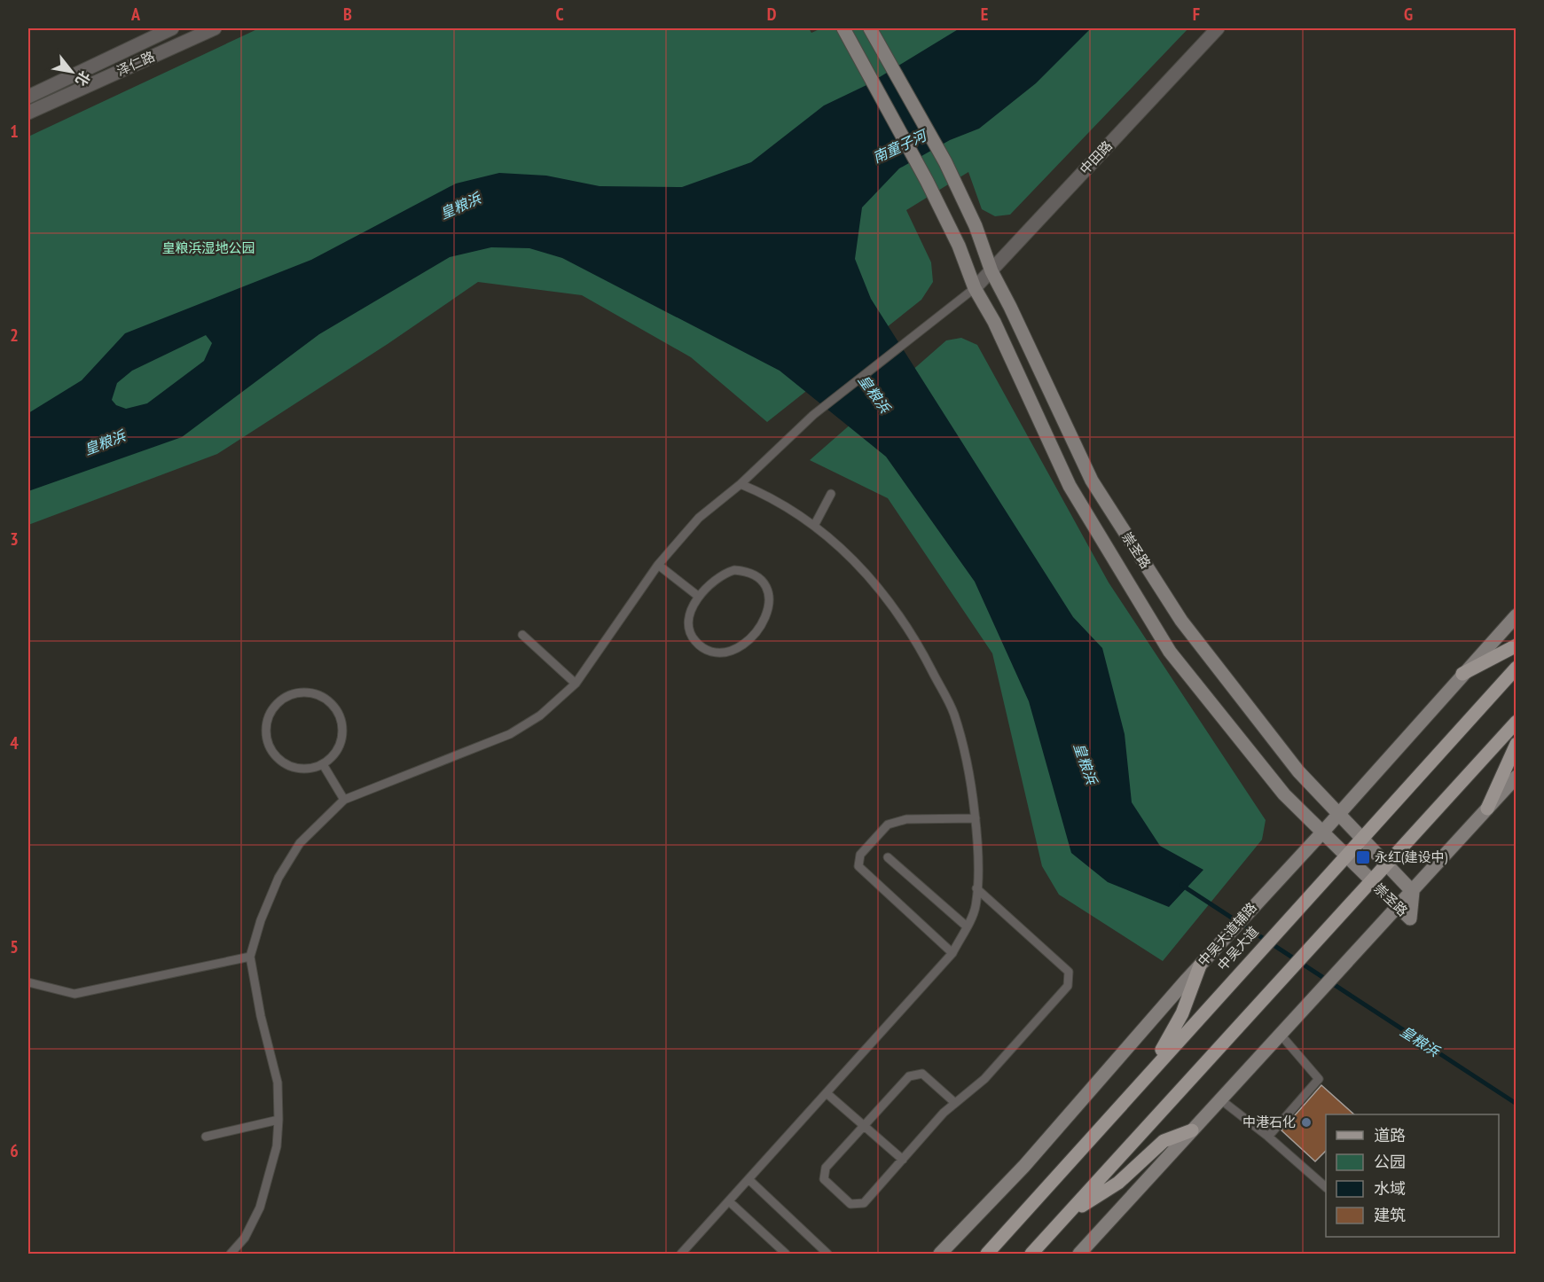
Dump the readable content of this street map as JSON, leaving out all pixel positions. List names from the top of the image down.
{
  "streets": {
    "main road": ["崇圣路", "中吴大道辅路", "中吴大道"],
    "street": ["泽仁路", "中田路"]
  },
  "crossings": [
    ["中田路", "崇圣路"],
    ["崇圣路", "中吴大道辅路"],
    ["崇圣路", "中吴大道"]
  ],
  "water": ["南童子河", "皇粮浜"],
  "parks": ["皇粮浜湿地公园"],
  "places": {
    "transit": ["永红(建设中)"],
    "other": ["中港石化"]
  },
  "legend": [
    "道路",
    "公园",
    "水域",
    "建筑"
  ],
  "north": "bottom right",
  "grid": {
    "columns": [
      "A",
      "B",
      "C",
      "D",
      "E",
      "F",
      "G"
    ],
    "rows": [
      "1",
      "2",
      "3",
      "4",
      "5",
      "6"
    ]
  }
}
